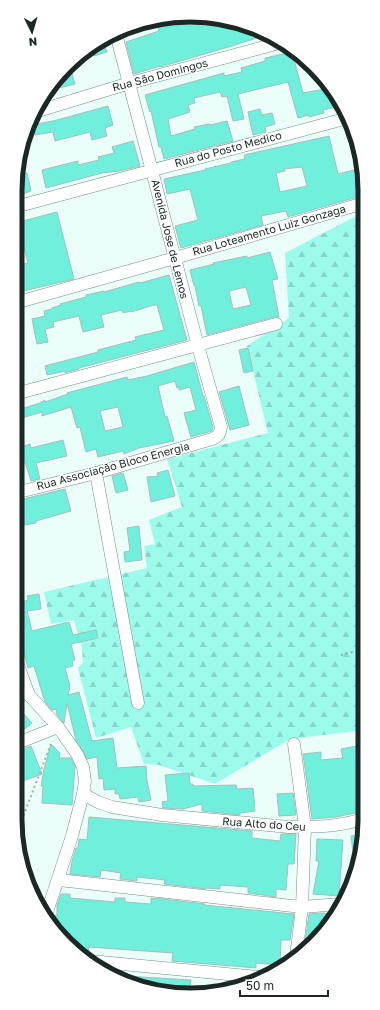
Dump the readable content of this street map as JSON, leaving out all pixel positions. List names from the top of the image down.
{
  "streets": {
    "street": [
      "Rua São Domingos",
      "Rua do Posto Medico",
      "Rua Loteamento Luiz Gonzaga",
      "Avenida Jose de Lemos",
      "Rua Associação Bloco Energia",
      "Rua Alto do Ceu"
    ]
  },
  "crossings": [
    ["Rua São Domingos", "Avenida Jose de Lemos"],
    ["Rua do Posto Medico", "Avenida Jose de Lemos"],
    ["Rua Loteamento Luiz Gonzaga", "Avenida Jose de Lemos"],
    ["Avenida Jose de Lemos", "Rua Associação Bloco Energia"]
  ],
  "scale_bar": "50 m",
  "north": "bottom"
}
